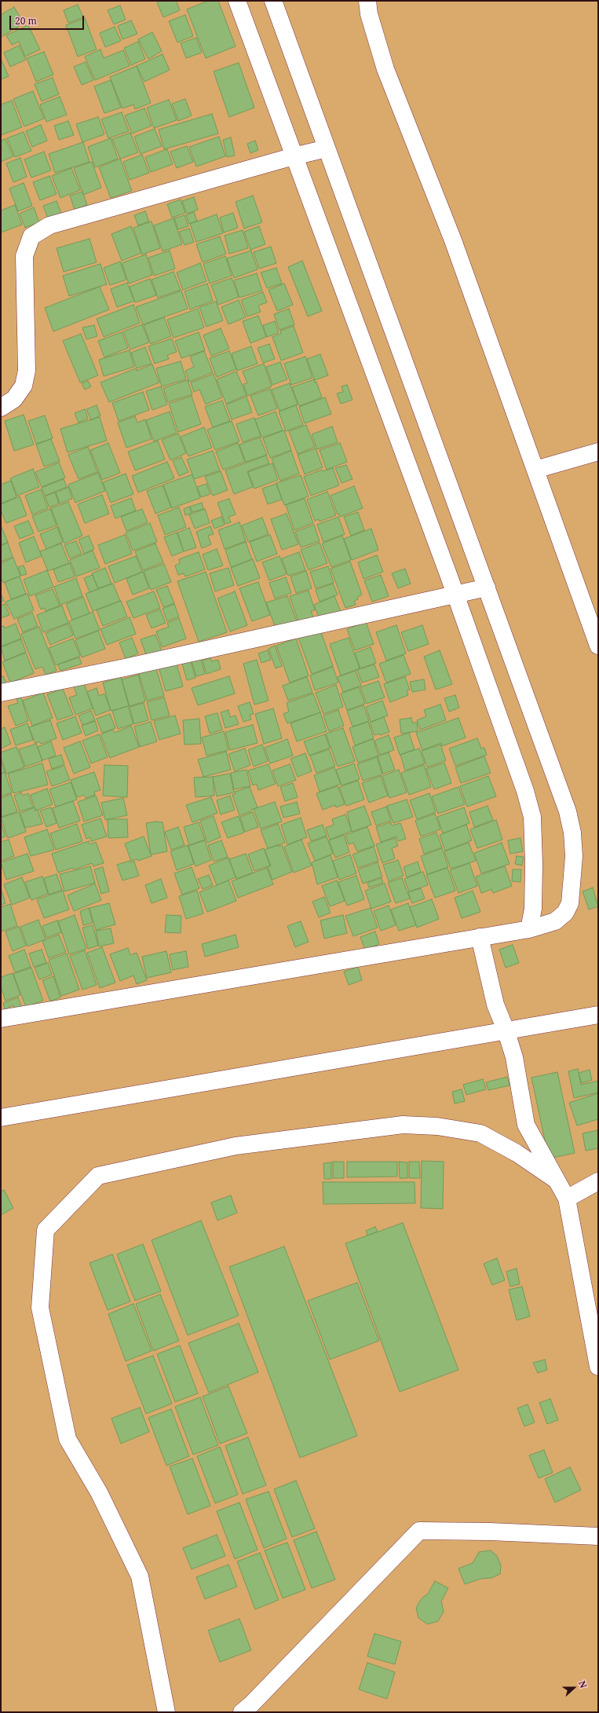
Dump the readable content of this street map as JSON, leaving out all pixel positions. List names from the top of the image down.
{
  "scale_bar": "20 m",
  "north": "right"
}
